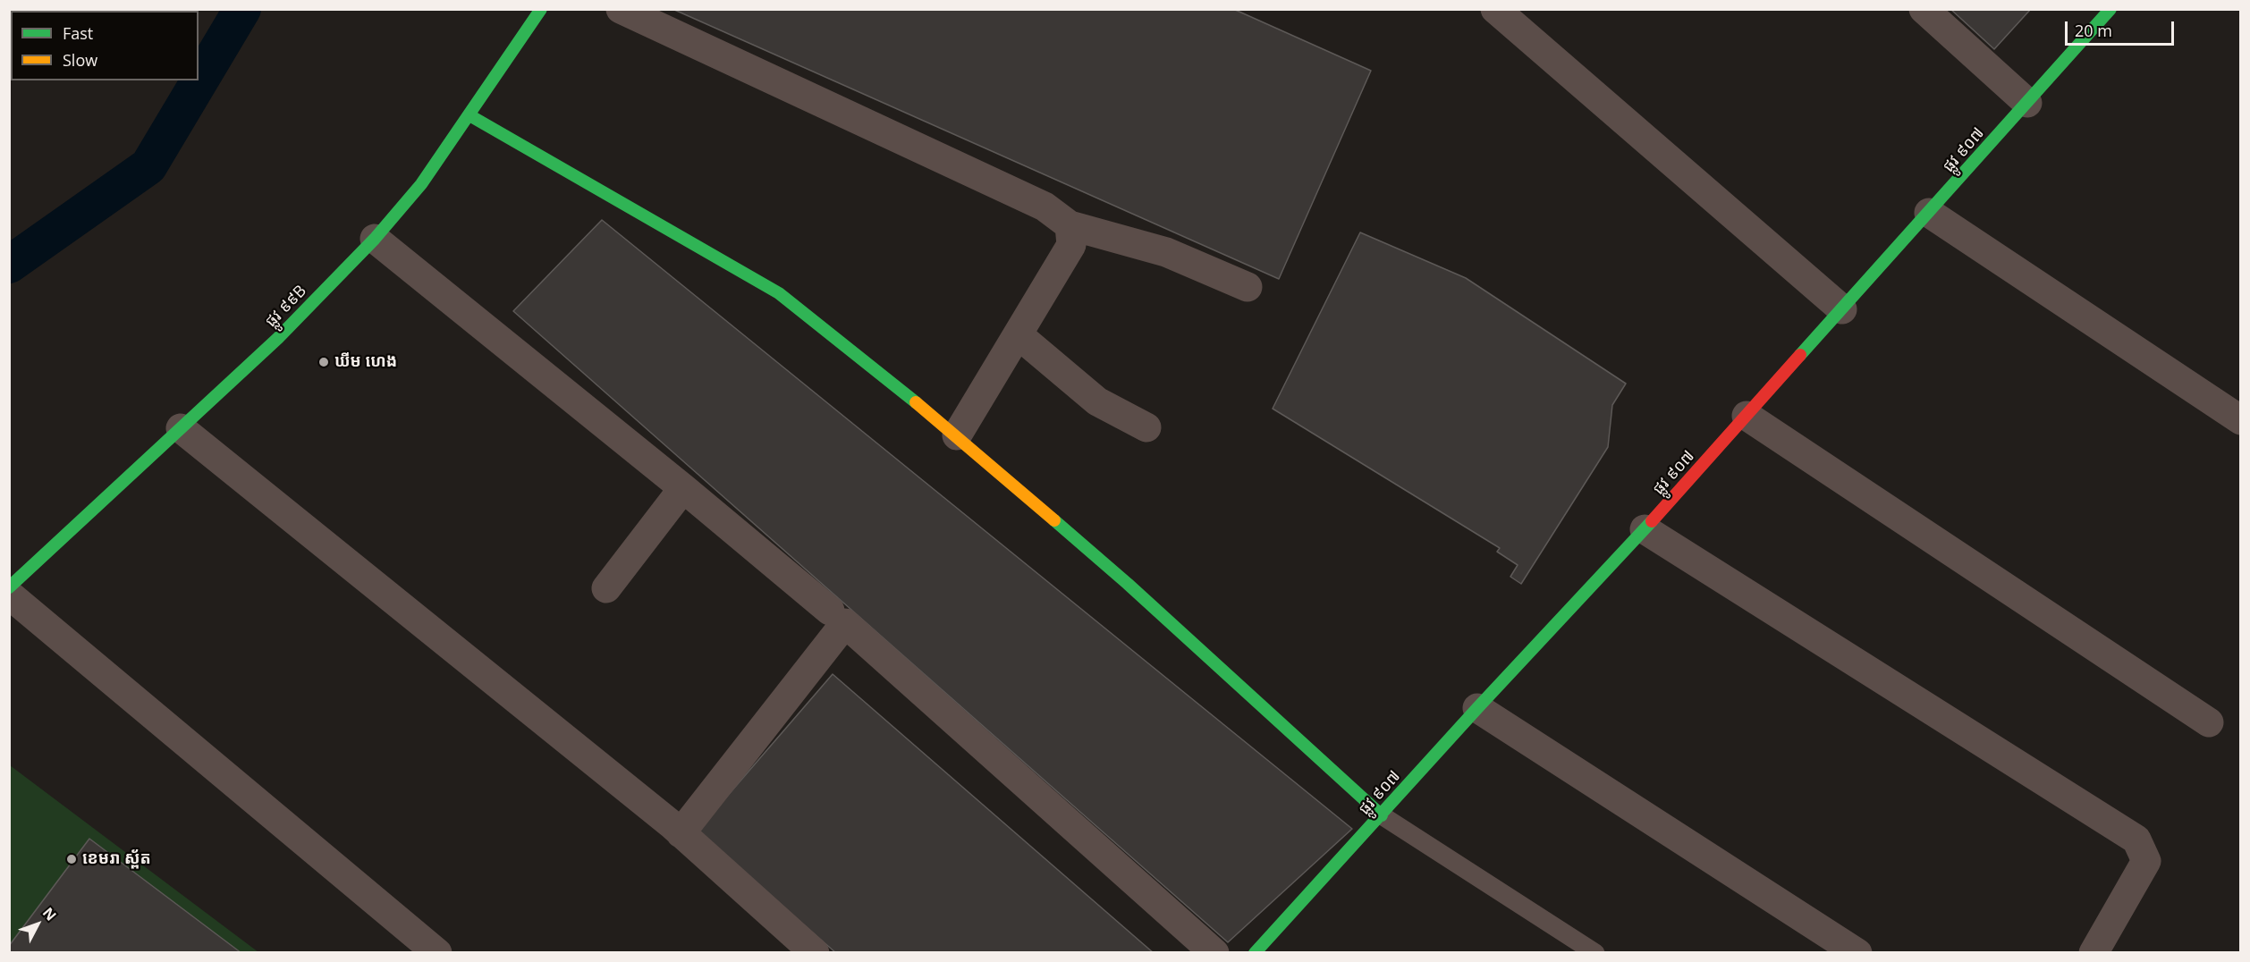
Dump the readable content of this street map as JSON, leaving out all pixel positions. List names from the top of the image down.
{
  "streets": {
    "street": ["ផ្លូវ ៩០៧", "ផ្លូវ ៩៩B"]
  },
  "places": ["ឃីម ហេង", "ខេមរា ស្ព័ត"],
  "legend": ["Fast", "Slow"],
  "scale_bar": "20 m",
  "north": "top right"
}
